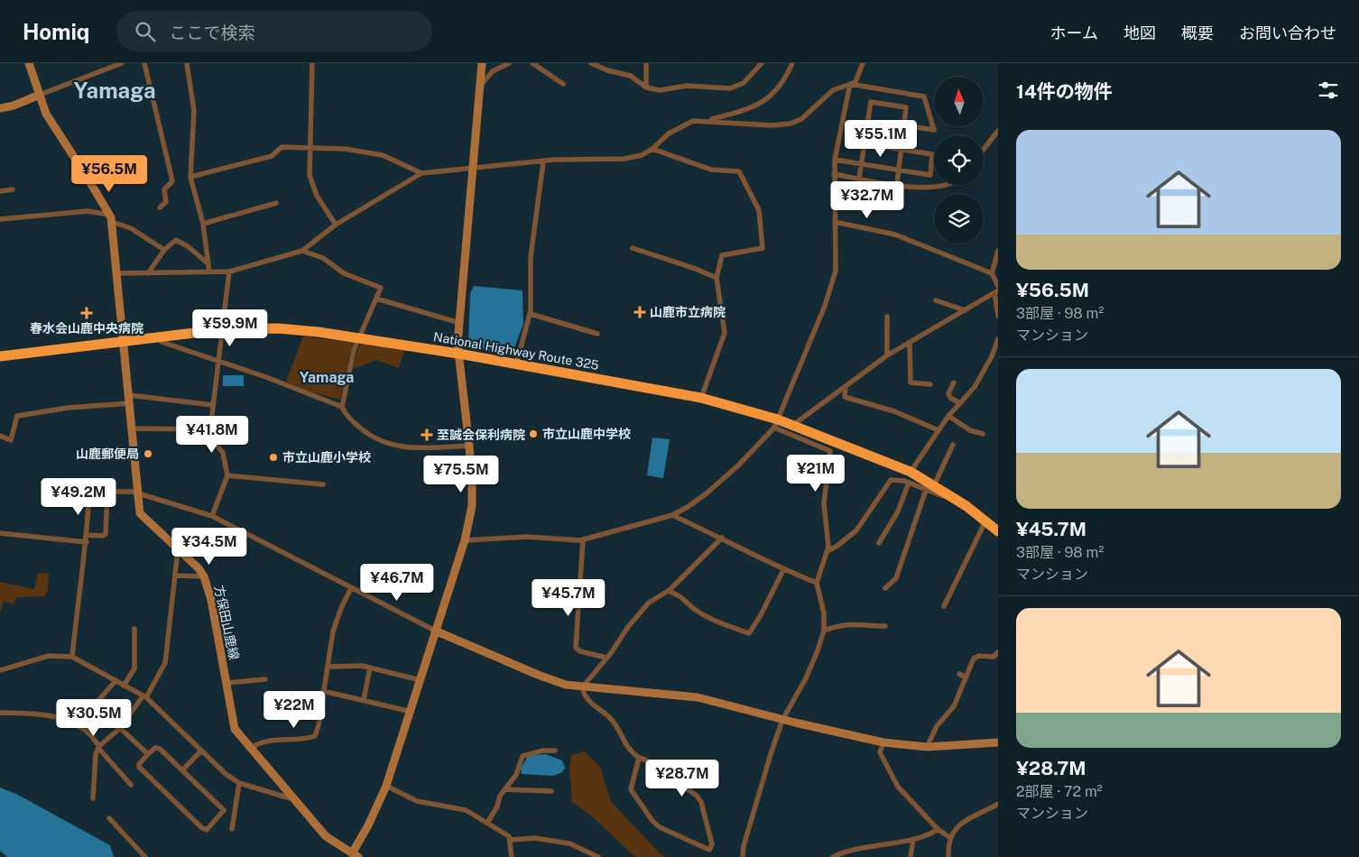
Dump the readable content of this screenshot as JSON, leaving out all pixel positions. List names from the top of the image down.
{
  "streets": {
    "highway": ["National Highway Route 325"],
    "street": ["方保田山鹿線"]
  },
  "crossings": [
    ["National Highway Route 325", "方保田山鹿線"]
  ],
  "districts": ["Yamaga", "Yamaga"],
  "places": {
    "health": ["山鹿市立病院", "春水会山鹿中央病院", "至誠会保利病院"],
    "other": ["市立山鹿中学校", "山鹿郵便局", "市立山鹿小学校"]
  },
  "north": "top",
  "page": {
    "header": "Homiq",
    "search": "ここで検索",
    "nav": [
      "ホーム",
      "地図",
      "概要",
      "お問い合わせ"
    ],
    "heading": "14件の物件",
    "list": [
      {
        "name": "¥56.5M",
        "note": "3部屋 · 98 m² · マンション"
      },
      {
        "name": "¥45.7M",
        "note": "3部屋 · 98 m² · マンション"
      },
      {
        "name": "¥28.7M",
        "note": "2部屋 · 72 m² · マンション"
      }
    ],
    "price": [
      "¥55.1M",
      "¥56.5M",
      "¥32.7M",
      "¥59.9M",
      "¥41.8M",
      "¥21M",
      "¥75.5M",
      "¥49.2M",
      "¥34.5M",
      "¥46.7M",
      "¥45.7M",
      "¥22M",
      "¥30.5M",
      "¥28.7M"
    ]
  }
}
